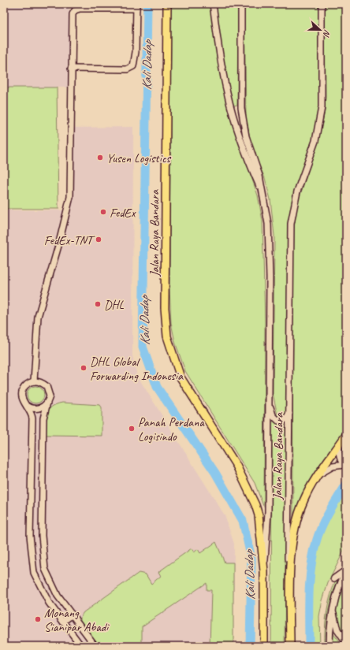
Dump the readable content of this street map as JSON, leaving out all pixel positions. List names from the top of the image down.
{
  "streets": {
    "main road": ["Jalan Raya Bandara"]
  },
  "water": ["Kali Dadap"],
  "places": [
    "Yusen Logistics",
    "FedEx",
    "FedEx-TNT",
    "DHL",
    "DHL Global Forwarding Indonesia",
    "Panah Perdana Logisindo",
    "Monang Sianipar Abadi"
  ],
  "north": "right"
}
